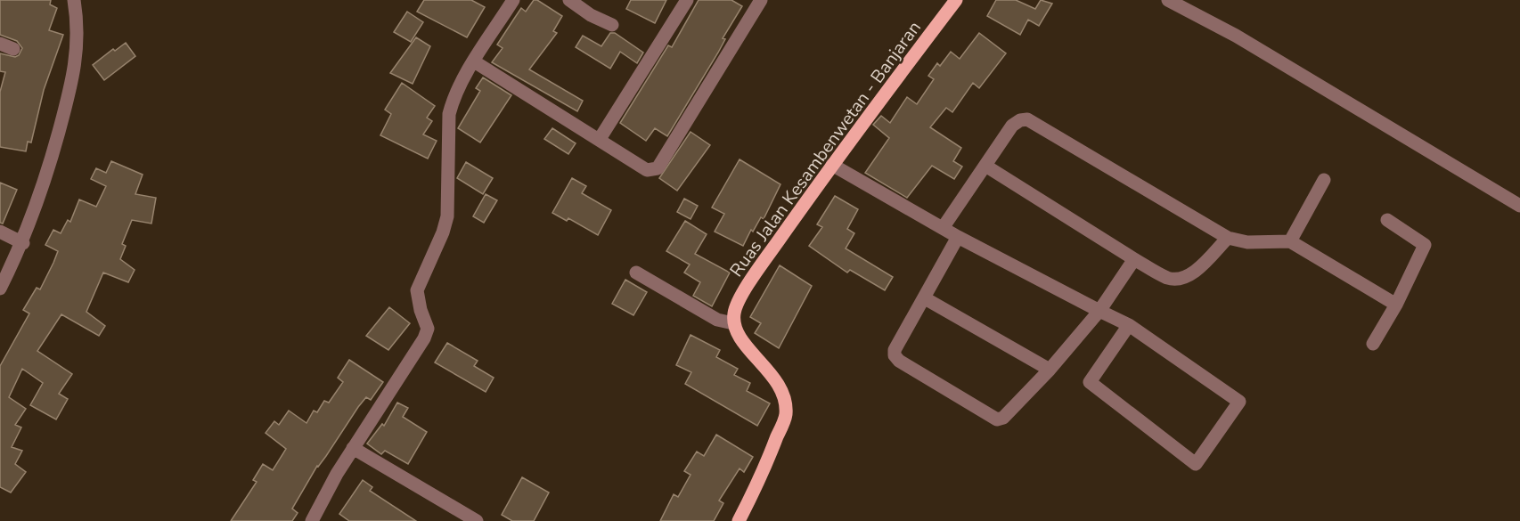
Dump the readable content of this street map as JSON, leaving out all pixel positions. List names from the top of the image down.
{
  "streets": {
    "main road": ["Ruas Jalan Kesambenwetan - Banjaran"]
  }
}
